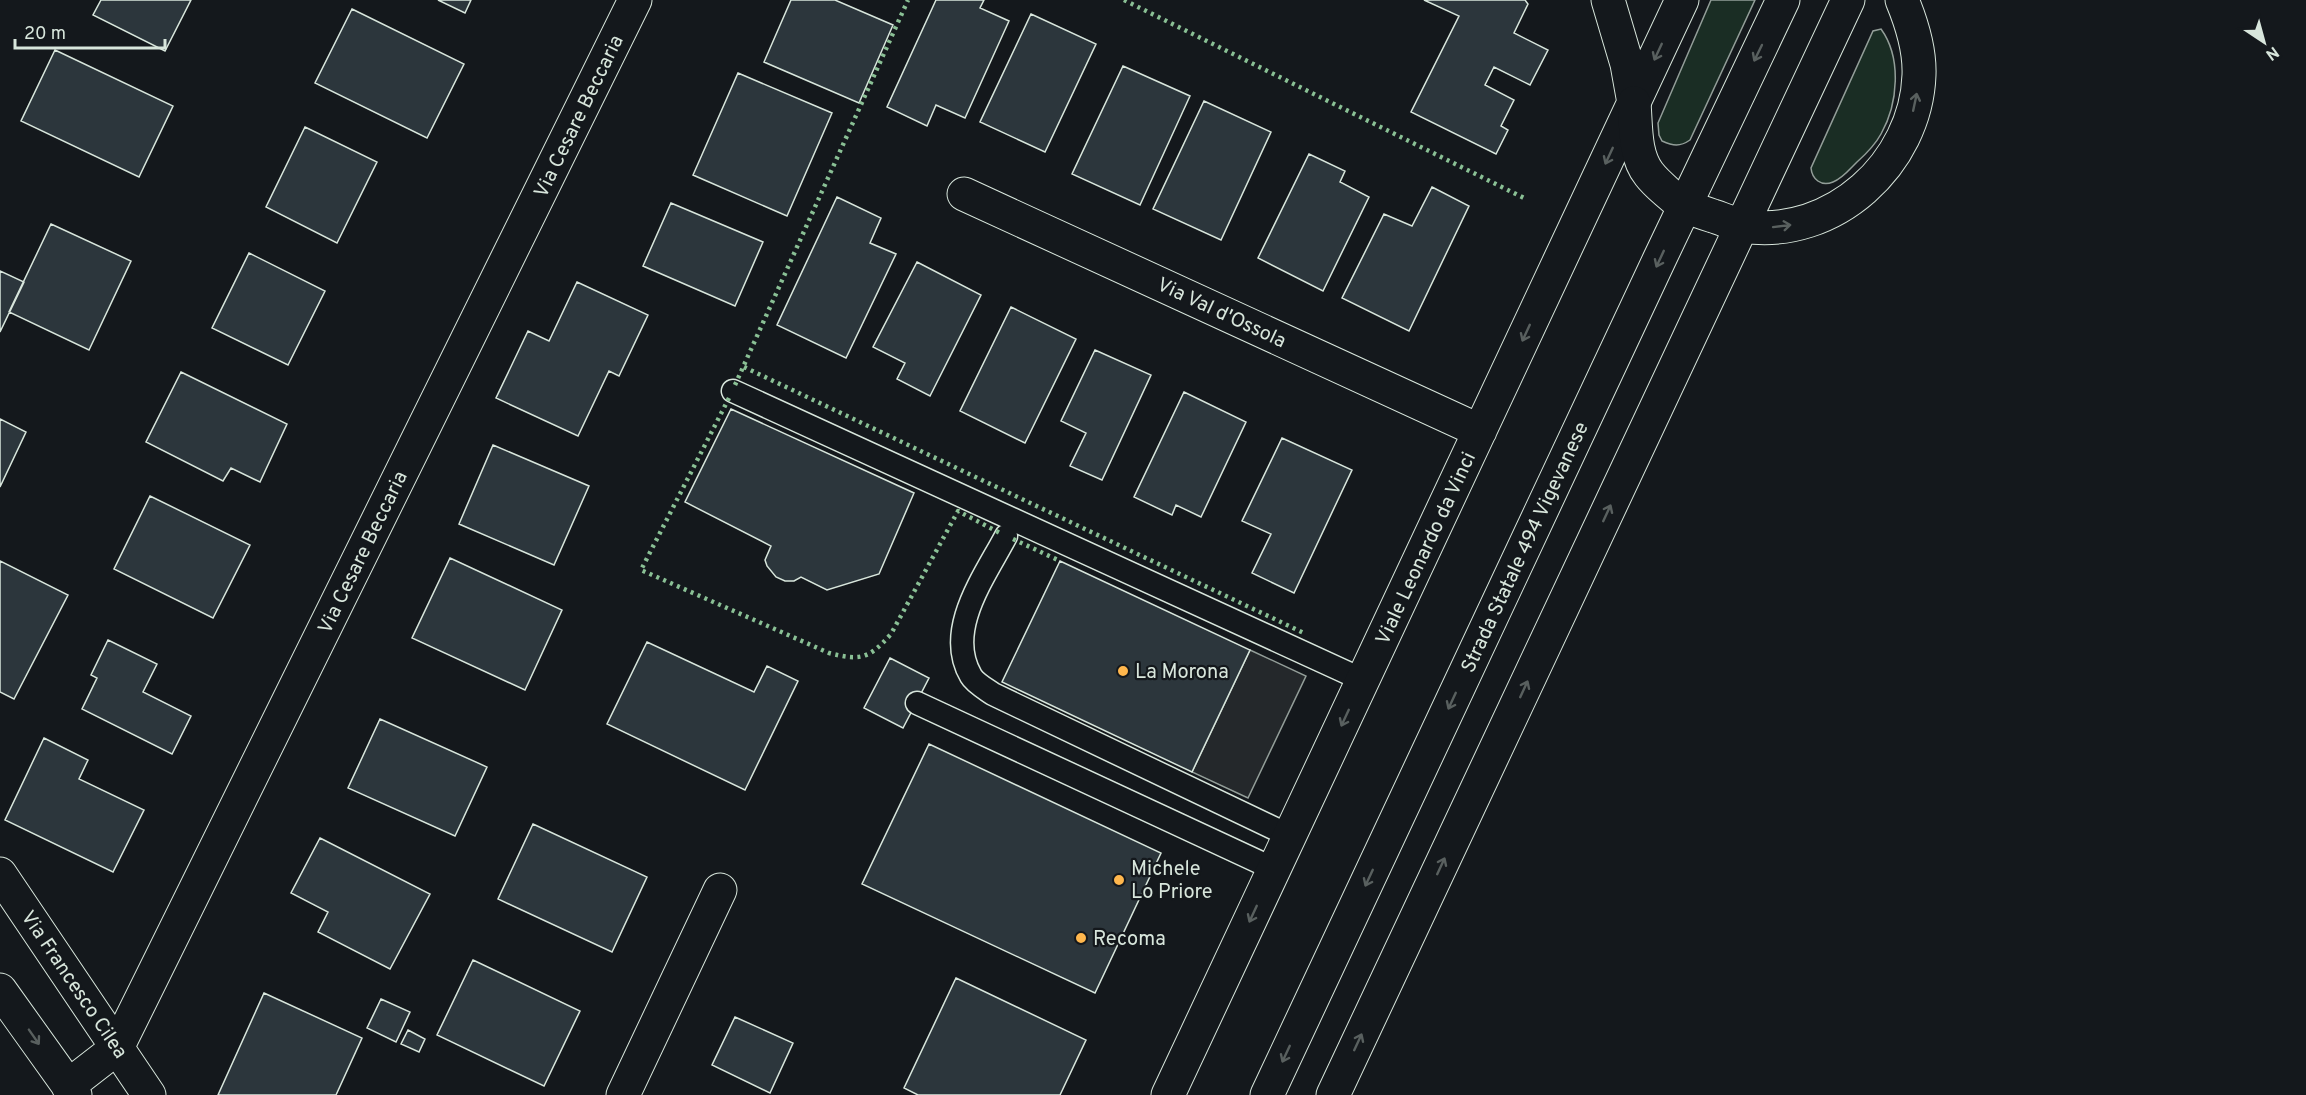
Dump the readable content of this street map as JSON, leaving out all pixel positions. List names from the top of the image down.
{
  "streets": {
    "street": [
      "Via Cesare Beccaria",
      "Via Val d'Ossola",
      "Strada Statale 494 Vigevanese",
      "Viale Leonardo da Vinci",
      "Via Francesco Cilea"
    ]
  },
  "crossings": [
    ["Via Cesare Beccaria", "Via Francesco Cilea"],
    ["Via Val d'Ossola", "Viale Leonardo da Vinci"]
  ],
  "places": ["La Morona", "Michele Lo Priore", "Recoma"],
  "scale_bar": "20 m",
  "north": "bottom right"
}
